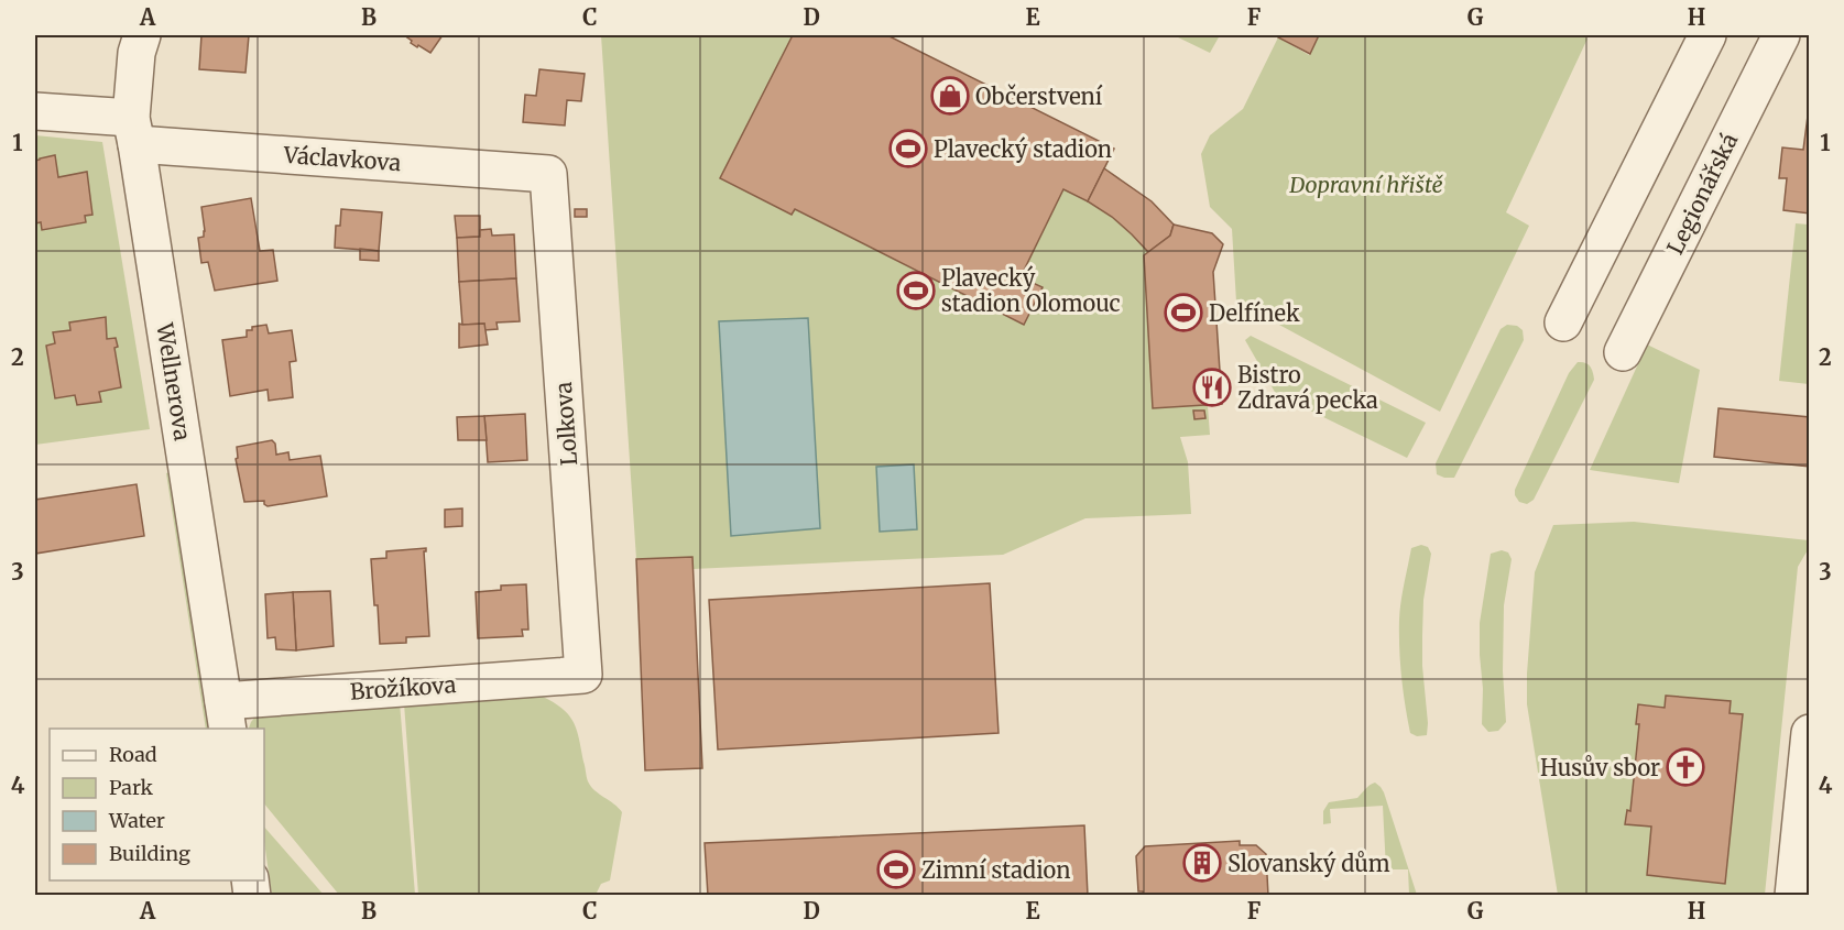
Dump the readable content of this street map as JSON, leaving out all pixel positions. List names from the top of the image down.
{
  "streets": {
    "street": [
      "Václavkova",
      "Legionářská",
      "Wellnerova",
      "Lolkova",
      "Brožíkova"
    ]
  },
  "crossings": [
    ["Václavkova", "Wellnerova"],
    ["Václavkova", "Lolkova"],
    ["Wellnerova", "Brožíkova"],
    ["Lolkova", "Brožíkova"]
  ],
  "parks": ["Dopravní hřiště"],
  "places": {
    "shop": ["Občerstvení"],
    "sports": [
      "Plavecký stadion",
      "Plavecký stadion Olomouc",
      "Delfínek",
      "Zimní stadion"
    ],
    "restaurant": ["Bistro Zdravá pecka"],
    "church": ["Husův sbor"],
    "building": ["Slovanský dům"]
  },
  "legend": [
    "Road",
    "Park",
    "Water",
    "Building"
  ],
  "grid": {
    "columns": [
      "A",
      "B",
      "C",
      "D",
      "E",
      "F",
      "G",
      "H"
    ],
    "rows": [
      "1",
      "2",
      "3",
      "4"
    ]
  }
}
